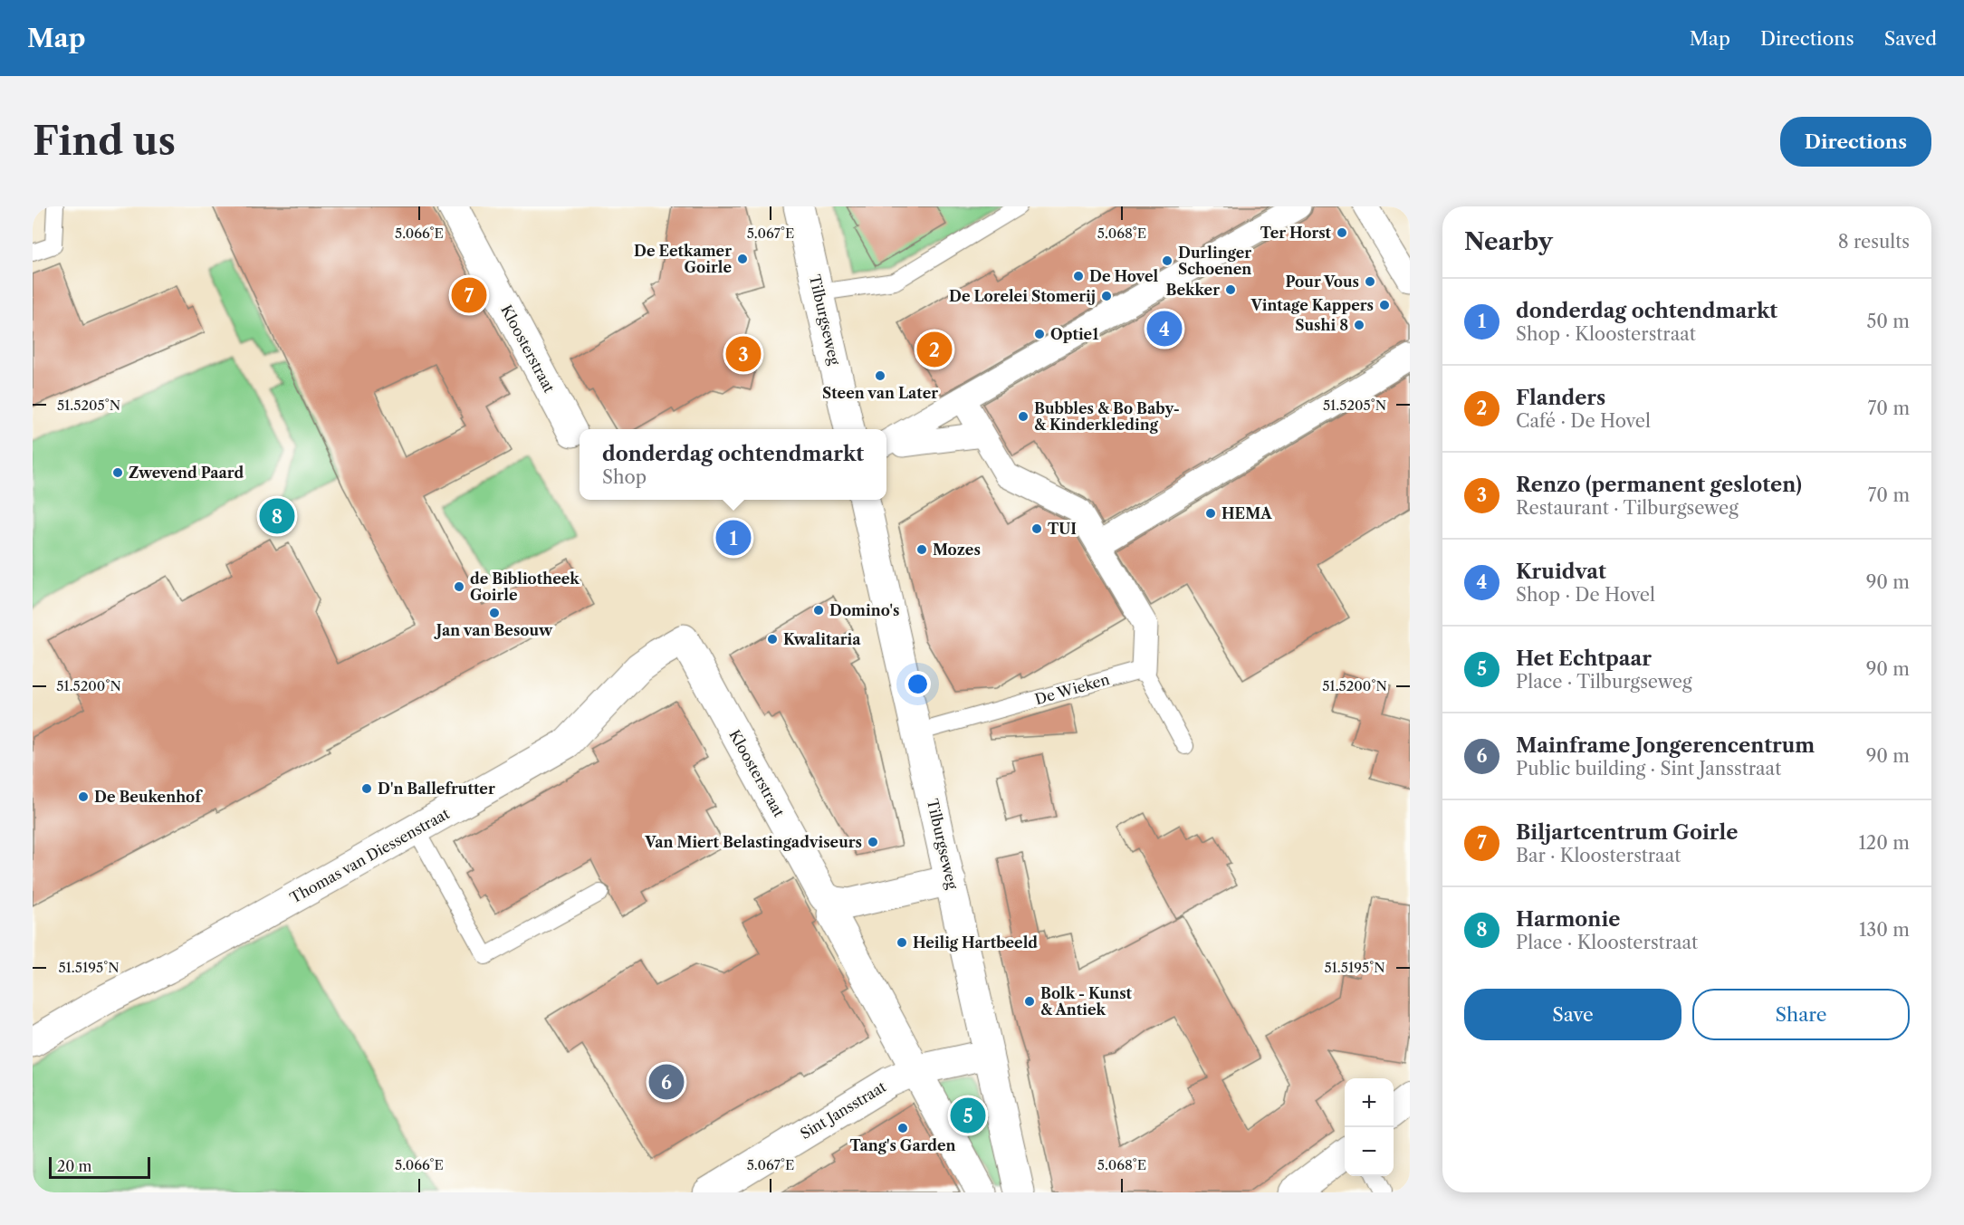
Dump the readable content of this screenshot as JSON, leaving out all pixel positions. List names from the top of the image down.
{
  "streets": {
    "street": [
      "Tilburgseweg",
      "Kloosterstraat",
      "Thomas van Diessenstraat",
      "Sint Jansstraat"
    ],
    "lane": ["De Wieken"]
  },
  "crossings": [
    ["Tilburgseweg", "De Wieken"],
    ["Tilburgseweg", "Sint Jansstraat"],
    ["Kloosterstraat", "Thomas van Diessenstraat"]
  ],
  "places": [
    "Ter Horst",
    "De Eetkamer Goirle",
    "Durlinger Schoenen",
    "De Hovel",
    "Pour Vous",
    "Bekker",
    "De Lorelei Stomerij",
    "Vintage Kappers",
    "Sushi 8",
    "Optie1",
    "Steen van Later",
    "Bubbles & Bo Baby- & Kinderkleding",
    "Zwevend Paard",
    "HEMA",
    "TUI",
    "Mozes",
    "de Bibliotheek Goirle",
    "Domino's",
    "Jan van Besouw",
    "Kwalitaria",
    "D'n Ballefrutter",
    "De Beukenhof",
    "Van Miert Belastingadviseurs",
    "Heilig Hartbeeld",
    "Bolk - Kunst & Antiek",
    "Tang's Garden"
  ],
  "scale_bar": "20 m",
  "page": {
    "header": "Map",
    "nav": ["Map", "Directions", "Saved"],
    "buttons": [
      "Directions",
      ["Save", "Share"]
    ],
    "title": "Find us",
    "heading": ["Nearby", "8 results"],
    "pins": [
      "7",
      "4",
      "2",
      "3",
      "8",
      "1",
      "6",
      "5"
    ],
    "list": [
      {
        "mark": "1",
        "name": "donderdag ochtendmarkt",
        "note": "Shop · Kloosterstraat",
        "value": "50 m"
      },
      {
        "mark": "2",
        "name": "Flanders",
        "note": "Café · De Hovel",
        "value": "70 m"
      },
      {
        "mark": "3",
        "name": "Renzo (permanent gesloten)",
        "note": "Restaurant · Tilburgseweg",
        "value": "70 m"
      },
      {
        "mark": "4",
        "name": "Kruidvat",
        "note": "Shop · De Hovel",
        "value": "90 m"
      },
      {
        "mark": "5",
        "name": "Het Echtpaar",
        "note": "Place · Tilburgseweg",
        "value": "90 m"
      },
      {
        "mark": "6",
        "name": "Mainframe Jongerencentrum",
        "note": "Public building · Sint Jansstraat",
        "value": "90 m"
      },
      {
        "mark": "7",
        "name": "Biljartcentrum Goirle",
        "note": "Bar · Kloosterstraat",
        "value": "120 m"
      },
      {
        "mark": "8",
        "name": "Harmonie",
        "note": "Place · Kloosterstraat",
        "value": "130 m"
      }
    ],
    "popup": ["donderdag ochtendmarkt", "Shop"],
    "map_buttons": ["+", "−"],
    "scale": "20 m"
  },
  "coordinates": [
    "5.066°E",
    "5.067°E",
    "5.068°E",
    "51.5205°N",
    "51.5200°N",
    "51.5195°N"
  ]
}
